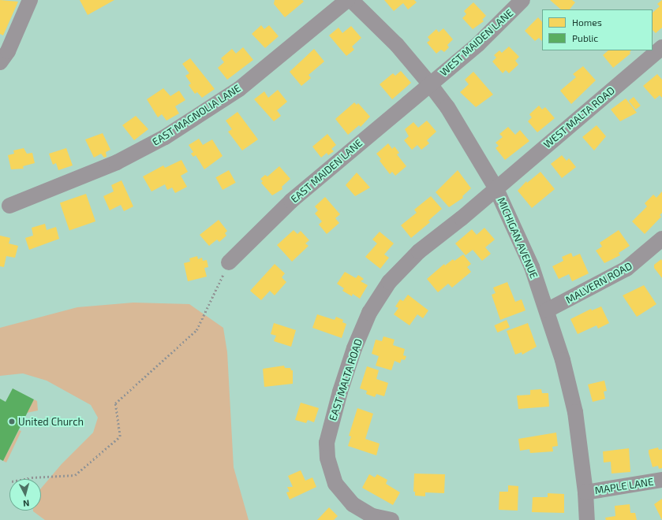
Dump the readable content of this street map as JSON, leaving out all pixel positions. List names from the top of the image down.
{
  "streets": {
    "street": [
      "WEST MAIDEN LANE",
      "EAST MAGNOLIA LANE",
      "WEST MALTA ROAD",
      "EAST MAIDEN LANE",
      "MICHIGAN AVENUE",
      "MALVERN ROAD",
      "EAST MALTA ROAD",
      "MAPLE LANE"
    ]
  },
  "crossings": [
    ["WEST MAIDEN LANE", "EAST MAIDEN LANE"],
    ["WEST MAIDEN LANE", "MICHIGAN AVENUE"],
    ["WEST MALTA ROAD", "MICHIGAN AVENUE"],
    ["WEST MALTA ROAD", "EAST MALTA ROAD"],
    ["EAST MAIDEN LANE", "MICHIGAN AVENUE"],
    ["MICHIGAN AVENUE", "MALVERN ROAD"],
    ["MICHIGAN AVENUE", "EAST MALTA ROAD"],
    ["MICHIGAN AVENUE", "MAPLE LANE"]
  ],
  "places": ["United Church"],
  "legend": ["Homes", "Public"],
  "north": "bottom"
}
